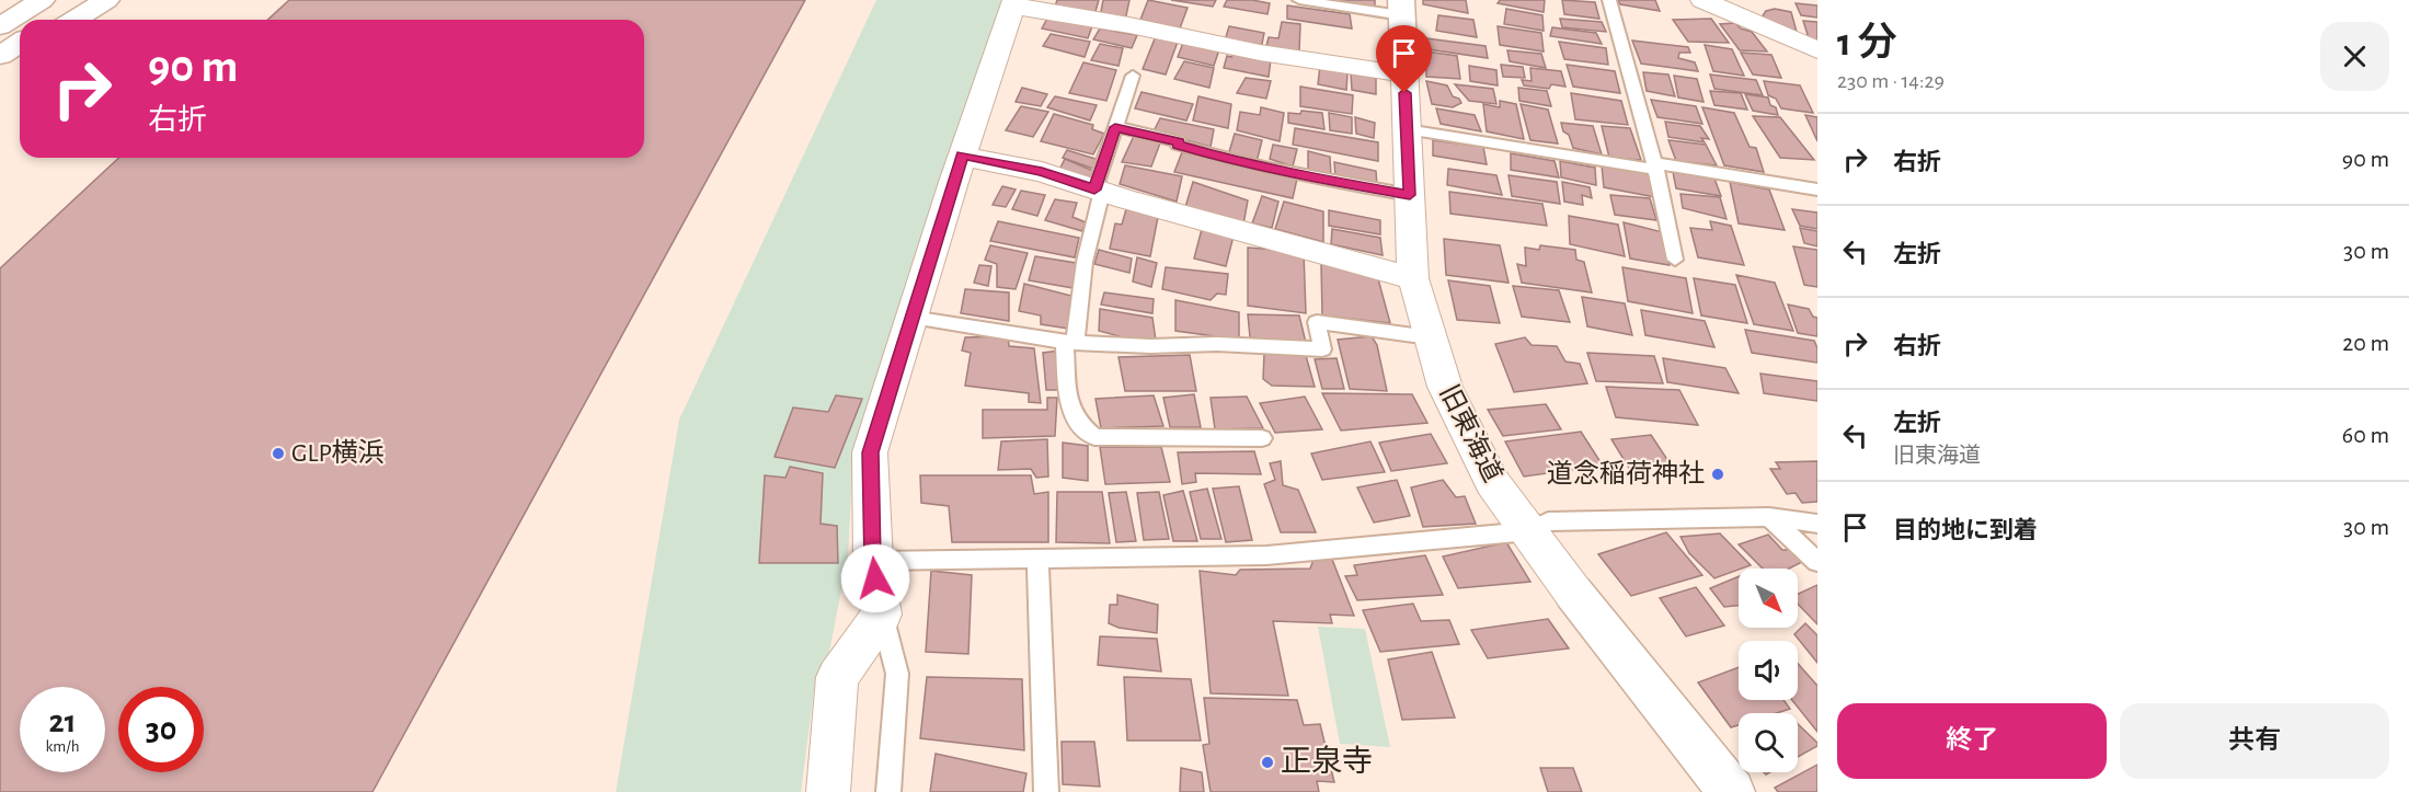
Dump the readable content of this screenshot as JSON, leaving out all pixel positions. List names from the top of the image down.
{
  "streets": {
    "main road": ["旧東海道"]
  },
  "places": ["GLP横浜", "道念稲荷神社", "正泉寺"],
  "north": "bottom right",
  "page": {
    "heading": ["1 分", "230 m · 14:29"],
    "turn": ["90 m", "右折"],
    "list": [
      {
        "name": "右折",
        "value": "90 m"
      },
      {
        "name": "左折",
        "value": "30 m"
      },
      {
        "name": "右折",
        "value": "20 m"
      },
      {
        "name": "左折",
        "note": "旧東海道",
        "value": "60 m"
      },
      {
        "name": "目的地に到着",
        "value": "30 m"
      }
    ],
    "speed": "21 km/h",
    "limit": "30",
    "buttons": ["終了", "共有"]
  }
}
